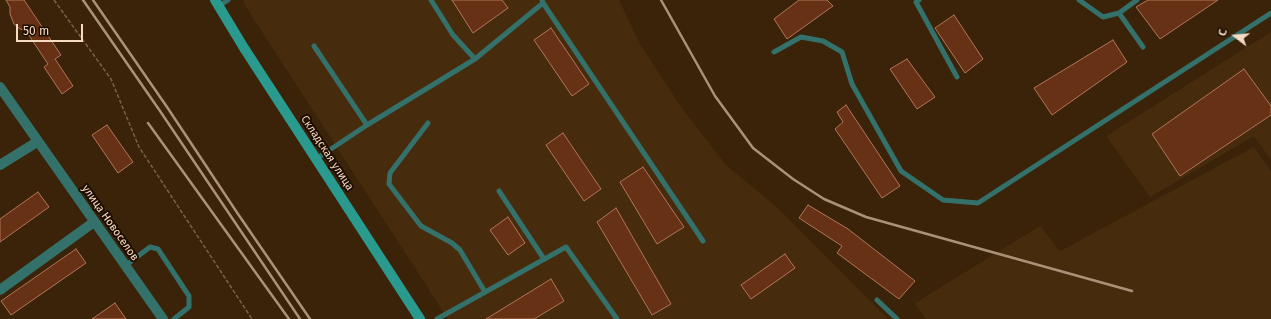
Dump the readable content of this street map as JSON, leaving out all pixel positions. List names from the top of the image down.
{
  "streets": {
    "main road": ["Складская улица"],
    "street": ["улица Новоселов"]
  },
  "scale_bar": "50 m",
  "north": "left"
}
